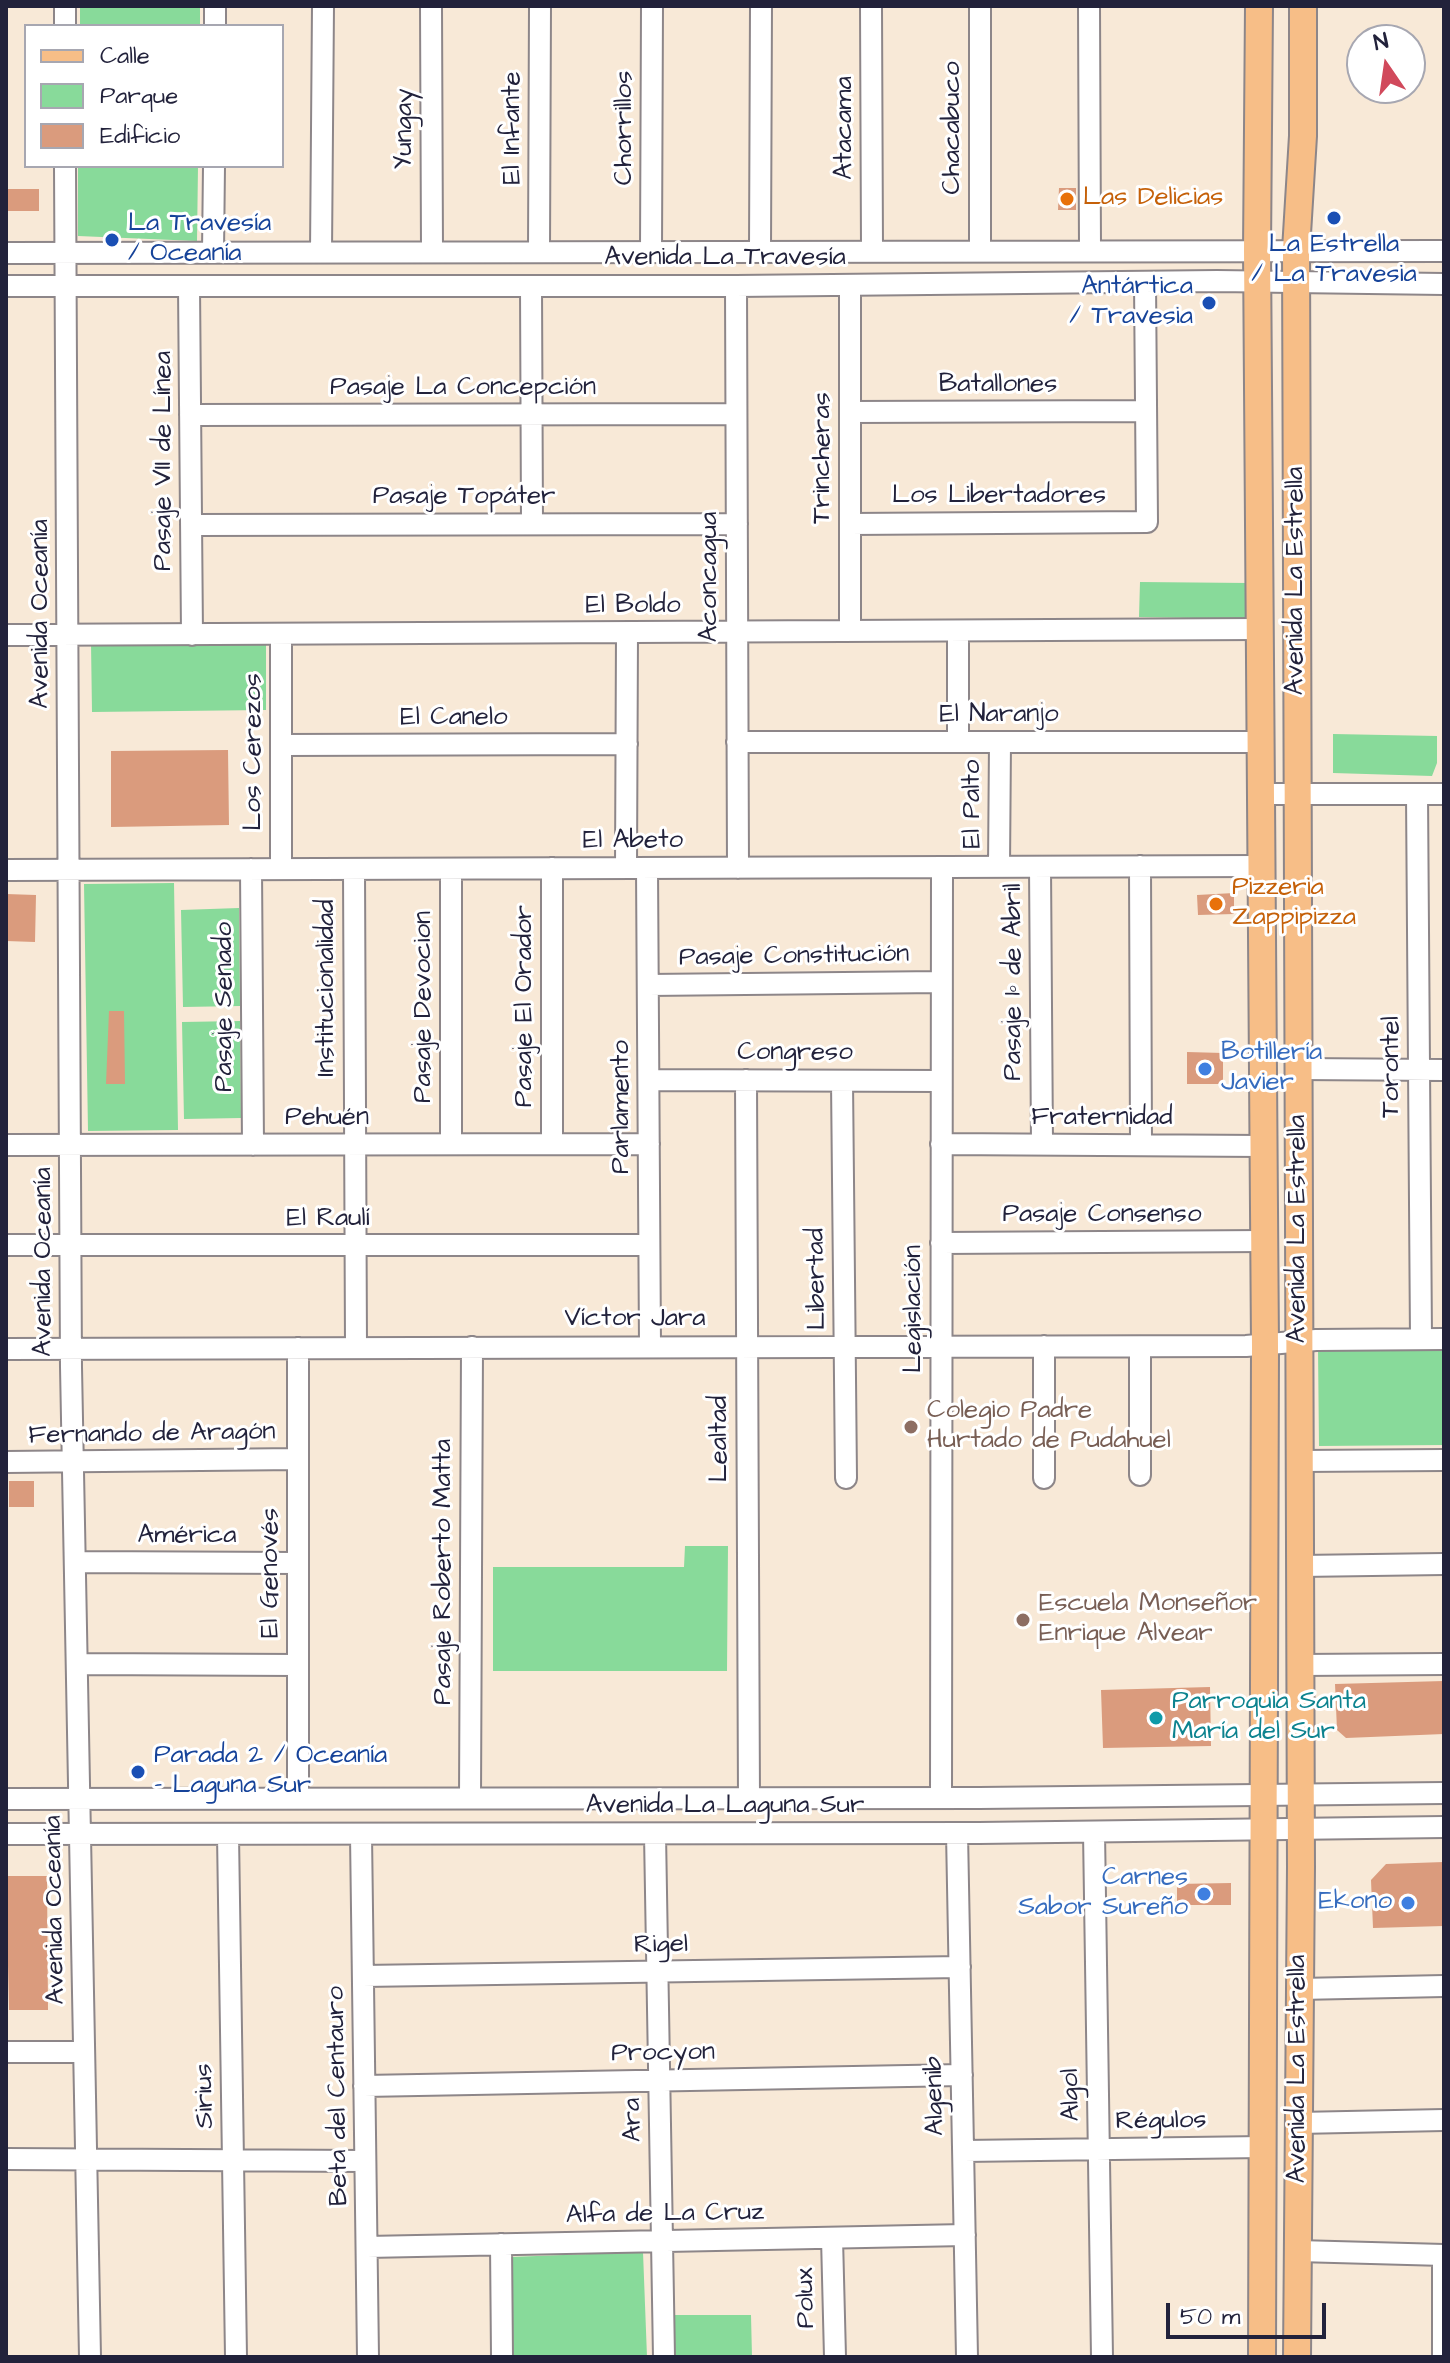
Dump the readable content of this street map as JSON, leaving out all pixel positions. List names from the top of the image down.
{
  "streets": {
    "main road": ["Avenida La Estrella"],
    "street": [
      "El Infante",
      "Chorrillos",
      "Atacama",
      "Chacabuco",
      "Yungay",
      "Avenida La Travesía",
      "Batallones",
      "Pasaje La Concepción",
      "Trincheras",
      "Pasaje VII de Línea",
      "Los Libertadores",
      "Pasaje Topáter",
      "Aconcagua",
      "El Boldo",
      "Avenida Oceanía",
      "El Naranjo",
      "El Canelo",
      "Los Cerezos",
      "El Palto",
      "El Abeto",
      "Pasaje Constitución",
      "Pasaje 1º de Abril",
      "Institucionalidad",
      "Pasaje El Orador",
      "Pasaje Senado",
      "Pasaje Devocion",
      "Congreso",
      "Torontel",
      "Parlamento",
      "Pehuén",
      "Fraternidad",
      "Pasaje Consenso",
      "El Raulí",
      "Libertad",
      "Legislación",
      "Víctor Jara",
      "Fernando de Aragón",
      "Lealtad",
      "América",
      "Pasaje Roberto Matta",
      "El Genovés",
      "Avenida La Laguna Sur",
      "Rigel",
      "Procyon",
      "Algol",
      "Sirius",
      "Beta del Centauro",
      "Algenib",
      "Ara",
      "Régulos",
      "Alfa de La Cruz",
      "Polux"
    ]
  },
  "crossings": [
    ["El Infante", "Avenida La Travesía"],
    ["Chorrillos", "Avenida La Travesía"],
    ["Atacama", "Avenida La Travesía"],
    ["Chacabuco", "Avenida La Travesía"],
    ["Yungay", "Avenida La Travesía"],
    ["Avenida La Travesía", "Trincheras"],
    ["Avenida La Travesía", "Pasaje VII de Línea"],
    ["Avenida La Travesía", "Aconcagua"],
    ["Avenida La Travesía", "Avenida La Estrella"],
    ["Avenida La Travesía", "Avenida Oceanía"],
    ["Batallones", "Trincheras"],
    ["Batallones", "Los Libertadores"],
    ["Pasaje La Concepción", "Pasaje VII de Línea"],
    ["Pasaje La Concepción", "Aconcagua"],
    ["Trincheras", "Los Libertadores"],
    ["Trincheras", "El Boldo"],
    ["Pasaje VII de Línea", "Pasaje Topáter"],
    ["Pasaje VII de Línea", "El Boldo"],
    ["Pasaje Topáter", "Aconcagua"],
    ["Aconcagua", "El Boldo"],
    ["Aconcagua", "El Naranjo"],
    ["Aconcagua", "El Abeto"],
    ["Avenida La Estrella", "El Boldo"],
    ["Avenida La Estrella", "El Naranjo"],
    ["Avenida La Estrella", "El Abeto"],
    ["Avenida La Estrella", "Fraternidad"],
    ["Avenida La Estrella", "Pasaje Consenso"],
    ["Avenida La Estrella", "Víctor Jara"],
    ["Avenida La Estrella", "Avenida La Laguna Sur"],
    ["Avenida La Estrella", "Régulos"],
    ["El Boldo", "Avenida Oceanía"],
    ["El Boldo", "Los Cerezos"],
    ["El Boldo", "Parlamento"],
    ["Avenida Oceanía", "El Abeto"],
    ["Avenida Oceanía", "Pehuén"],
    ["Avenida Oceanía", "El Raulí"],
    ["Avenida Oceanía", "Víctor Jara"],
    ["Avenida Oceanía", "Fernando de Aragón"],
    ["Avenida Oceanía", "América"],
    ["Avenida Oceanía", "Avenida La Laguna Sur"],
    ["El Naranjo", "El Palto"],
    ["El Canelo", "Los Cerezos"],
    ["El Canelo", "Parlamento"],
    ["Los Cerezos", "El Abeto"],
    ["El Palto", "El Abeto"],
    ["El Abeto", "Pasaje 1º de Abril"],
    ["El Abeto", "Institucionalidad"],
    ["El Abeto", "Pasaje El Orador"],
    ["El Abeto", "Pasaje Senado"],
    ["El Abeto", "Pasaje Devocion"],
    ["El Abeto", "Parlamento"],
    ["El Abeto", "Legislación"],
    ["Pasaje Constitución", "Parlamento"],
    ["Pasaje Constitución", "Legislación"],
    ["Pasaje 1º de Abril", "Fraternidad"],
    ["Institucionalidad", "Pehuén"],
    ["Institucionalidad", "El Raulí"],
    ["Institucionalidad", "Víctor Jara"],
    ["Pasaje El Orador", "Pehuén"],
    ["Pasaje Senado", "Pehuén"],
    ["Pasaje Devocion", "Pehuén"],
    ["Congreso", "Parlamento"],
    ["Congreso", "Libertad"],
    ["Congreso", "Legislación"],
    ["Congreso", "Lealtad"],
    ["Torontel", "Víctor Jara"],
    ["Parlamento", "Pehuén"],
    ["Parlamento", "El Raulí"],
    ["Parlamento", "Víctor Jara"],
    ["Fraternidad", "Legislación"],
    ["Pasaje Consenso", "Legislación"],
    ["Libertad", "Víctor Jara"],
    ["Legislación", "Víctor Jara"],
    ["Legislación", "Avenida La Laguna Sur"],
    ["Víctor Jara", "Lealtad"],
    ["Víctor Jara", "Pasaje Roberto Matta"],
    ["Víctor Jara", "El Genovés"],
    ["Fernando de Aragón", "El Genovés"],
    ["Lealtad", "Avenida La Laguna Sur"],
    ["América", "El Genovés"],
    ["Pasaje Roberto Matta", "Avenida La Laguna Sur"],
    ["El Genovés", "Avenida La Laguna Sur"],
    ["Avenida La Laguna Sur", "Algol"],
    ["Avenida La Laguna Sur", "Sirius"],
    ["Avenida La Laguna Sur", "Beta del Centauro"],
    ["Avenida La Laguna Sur", "Algenib"],
    ["Avenida La Laguna Sur", "Ara"],
    ["Rigel", "Beta del Centauro"],
    ["Rigel", "Algenib"],
    ["Rigel", "Ara"],
    ["Procyon", "Beta del Centauro"],
    ["Procyon", "Algenib"],
    ["Procyon", "Ara"],
    ["Algol", "Régulos"],
    ["Beta del Centauro", "Alfa de La Cruz"],
    ["Algenib", "Régulos"],
    ["Algenib", "Alfa de La Cruz"],
    ["Ara", "Alfa de La Cruz"],
    ["Alfa de La Cruz", "Polux"]
  ],
  "places": [
    "Las Delicias",
    "La Estrella / La Travesia",
    "La Travesía / Oceanía",
    "Antártica / Travesia",
    "Pizzeria Zappipizza",
    "Botillería Javier",
    "Colegio Padre Hurtado de Pudahuel",
    "Escuela Monseñor Enrique Alvear",
    "Parroquia Santa María del Sur",
    "Parada 2 / Oceanía - Laguna Sur",
    "Carnes Sabor Sureño",
    "Ekono"
  ],
  "legend": ["Calle", "Parque", "Edificio"],
  "scale_bar": "50 m",
  "north": "top"
}
